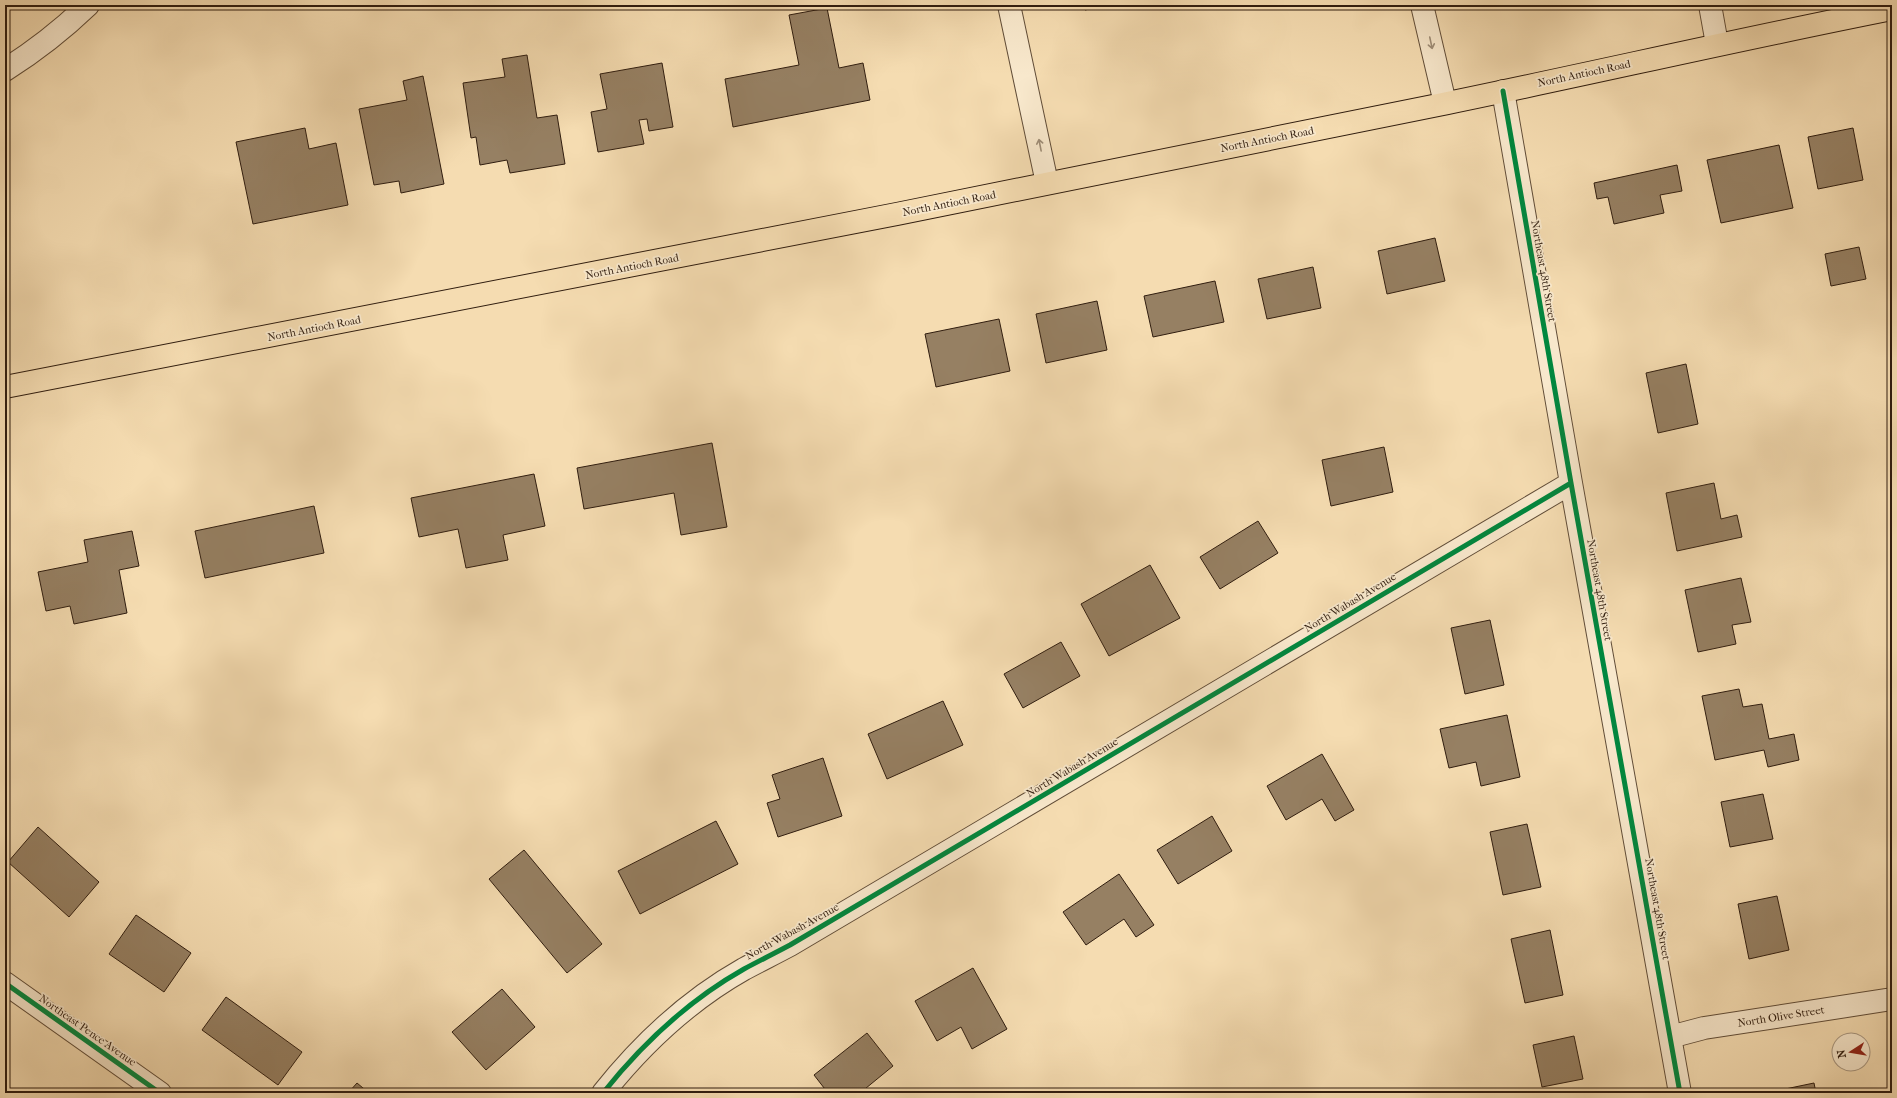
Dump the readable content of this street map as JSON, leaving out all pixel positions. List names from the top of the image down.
{
  "streets": {
    "main road": ["North Antioch Road"],
    "street": [
      "Northeast 48th Street",
      "North Wabash Avenue",
      "North Olive Street",
      "Northeast Pence Avenue"
    ]
  },
  "crossings": [
    ["North Antioch Road", "Northeast 48th Street"],
    ["Northeast 48th Street", "North Wabash Avenue"],
    ["Northeast 48th Street", "North Olive Street"]
  ],
  "north": "left"
}
